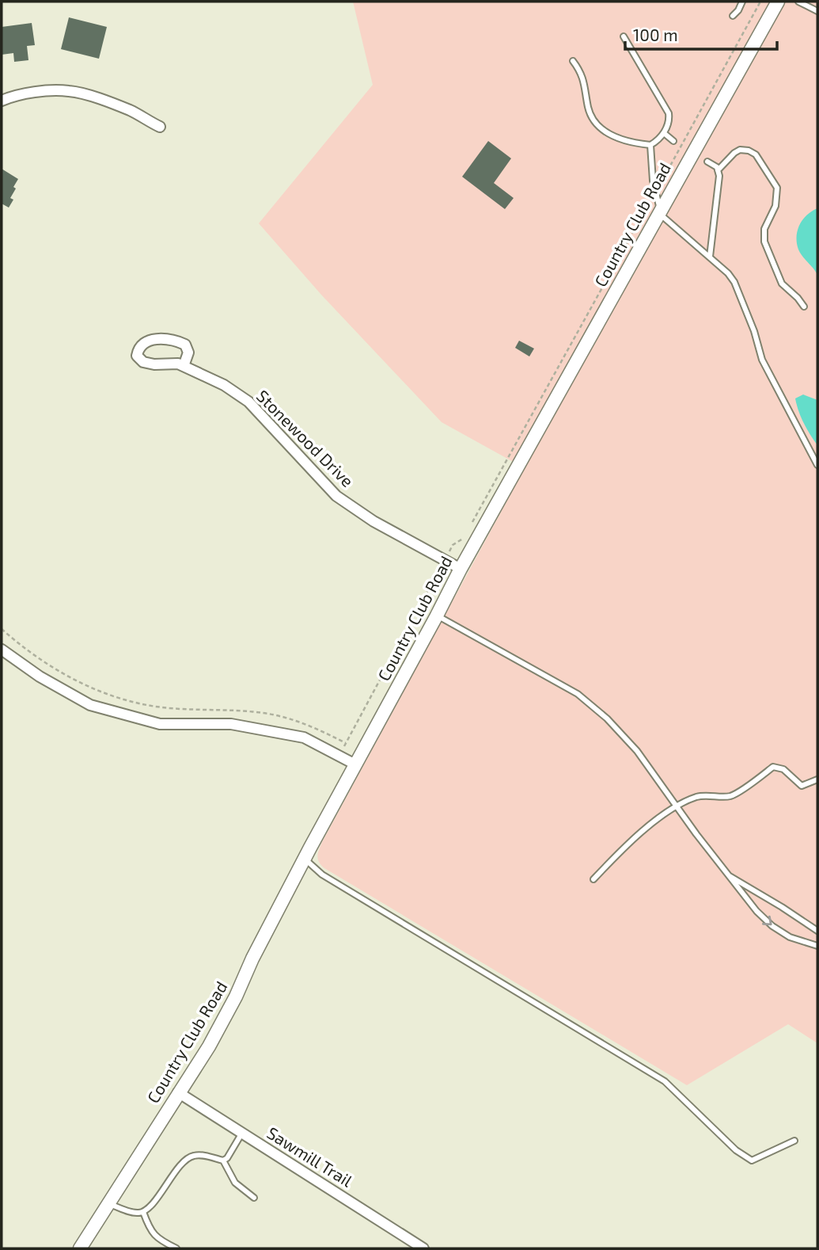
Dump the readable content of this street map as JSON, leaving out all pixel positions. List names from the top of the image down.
{
  "streets": {
    "street": ["Country Club Road", "Stonewood Drive", "Sawmill Trail"]
  },
  "crossings": [
    ["Country Club Road", "Stonewood Drive"],
    ["Country Club Road", "Sawmill Trail"]
  ],
  "scale_bar": "100 m"
}
